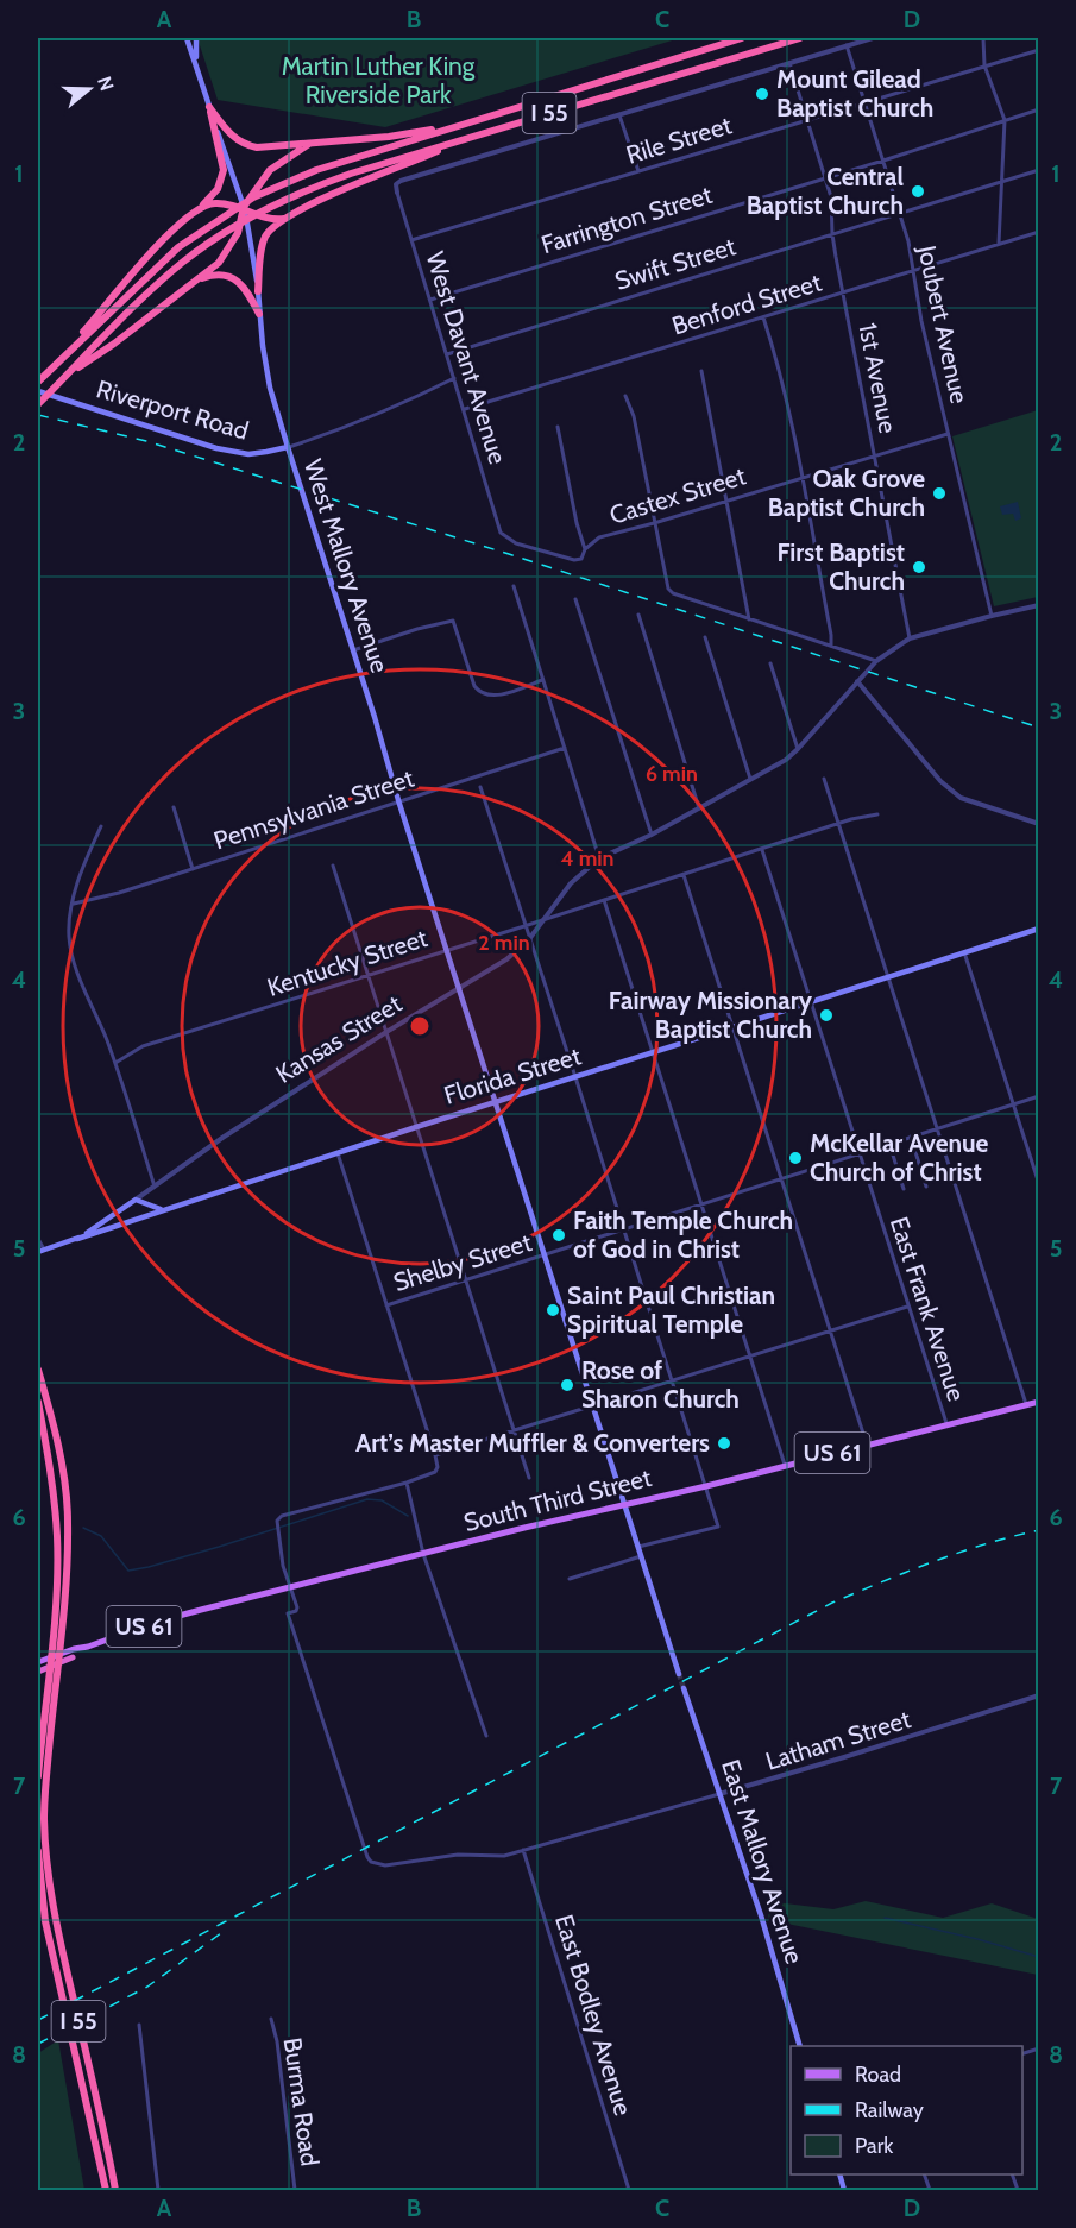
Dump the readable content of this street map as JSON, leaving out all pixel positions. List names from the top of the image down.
{
  "streets": {
    "highway": ["I 55", "US 61", "South Third Street"],
    "main road": [
      "Riverport Road",
      "West Mallory Avenue",
      "Kansas Street",
      "Florida Street",
      "East Mallory Avenue"
    ],
    "street": [
      "Rile Street",
      "Farrington Street",
      "Swift Street",
      "Benford Street",
      "Joubert Avenue",
      "West Davant Avenue",
      "1st Avenue",
      "Castex Street",
      "Pennsylvania Street",
      "Kentucky Street",
      "Shelby Street",
      "East Frank Avenue",
      "Latham Street",
      "East Bodley Avenue",
      "Burma Road"
    ]
  },
  "crossings": [
    ["Rile Street", "Joubert Avenue"],
    ["Rile Street", "West Davant Avenue"],
    ["Rile Street", "1st Avenue"],
    ["Farrington Street", "Joubert Avenue"],
    ["Farrington Street", "West Davant Avenue"],
    ["Farrington Street", "1st Avenue"],
    ["Swift Street", "Joubert Avenue"],
    ["Swift Street", "West Davant Avenue"],
    ["Swift Street", "1st Avenue"],
    ["Benford Street", "Joubert Avenue"],
    ["Benford Street", "West Davant Avenue"],
    ["Benford Street", "1st Avenue"],
    ["Joubert Avenue", "Castex Street"],
    ["Joubert Avenue", "Kansas Street"],
    ["West Davant Avenue", "Riverport Road"],
    ["West Davant Avenue", "Castex Street"],
    ["1st Avenue", "Castex Street"],
    ["1st Avenue", "Kansas Street"],
    ["Riverport Road", "West Mallory Avenue"],
    ["West Mallory Avenue", "Pennsylvania Street"],
    ["West Mallory Avenue", "Kentucky Street"],
    ["West Mallory Avenue", "Kansas Street"],
    ["West Mallory Avenue", "Florida Street"],
    ["Kentucky Street", "Kansas Street"],
    ["Kentucky Street", "East Frank Avenue"],
    ["Kansas Street", "Florida Street"],
    ["Florida Street", "East Frank Avenue"],
    ["Shelby Street", "East Frank Avenue"],
    ["East Frank Avenue", "South Third Street"],
    ["Latham Street", "East Mallory Avenue"],
    ["Latham Street", "East Bodley Avenue"]
  ],
  "parks": ["Martin Luther King Riverside Park"],
  "places": [
    "Mount Gilead Baptist Church",
    "Central Baptist Church",
    "Oak Grove Baptist Church",
    "First Baptist Church",
    "Fairway Missionary Baptist Church",
    "McKellar Avenue Church of Christ",
    "Faith Temple Church of God in Christ",
    "Saint Paul Christian Spiritual Temple",
    "Rose of Sharon Church",
    "Art’s Master Muffler & Converters"
  ],
  "legend": ["Road", "Railway", "Park"],
  "north": "right",
  "grid": {
    "columns": [
      "A",
      "B",
      "C",
      "D"
    ],
    "rows": [
      "1",
      "2",
      "3",
      "4",
      "5",
      "6",
      "7",
      "8"
    ]
  },
  "rings": ["6 min", "4 min", "2 min"]
}
